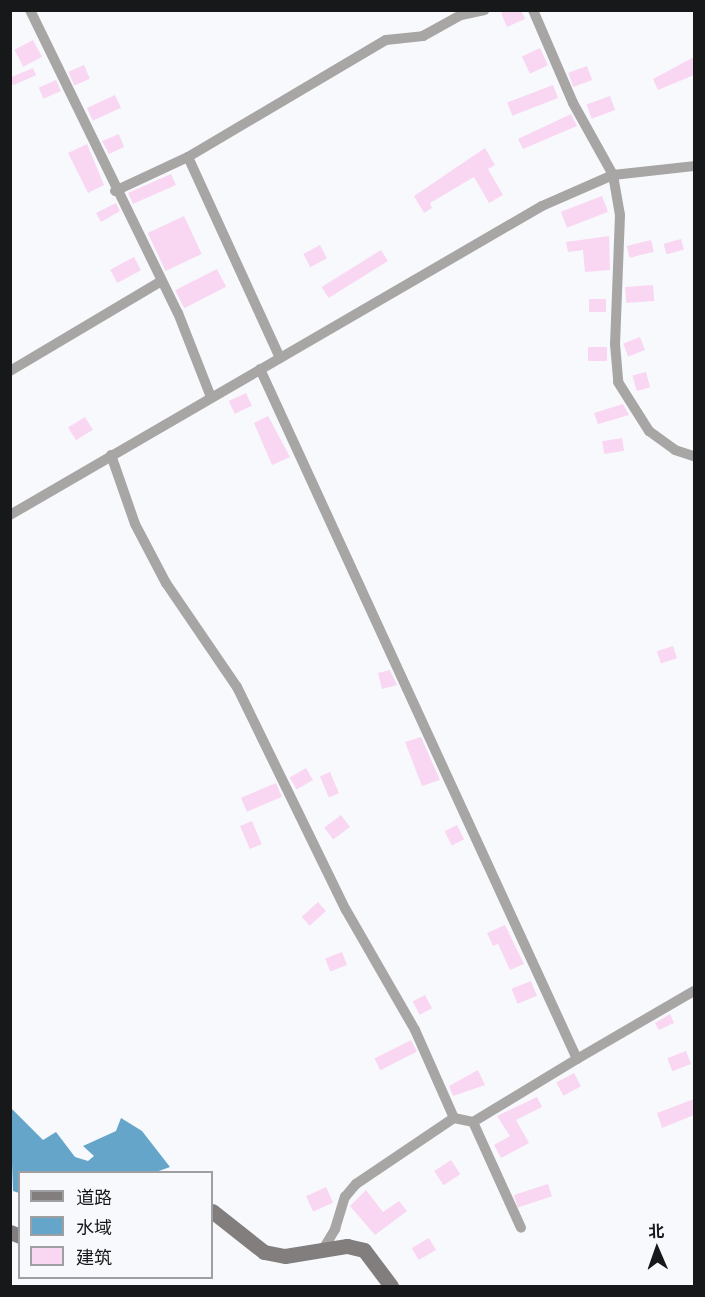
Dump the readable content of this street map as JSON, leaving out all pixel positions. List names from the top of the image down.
{
  "legend": ["道路", "水域", "建筑"],
  "north": "top"
}
